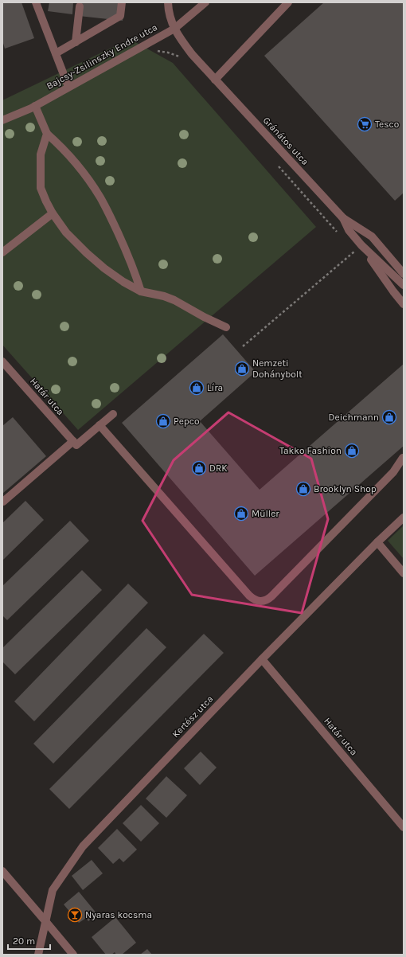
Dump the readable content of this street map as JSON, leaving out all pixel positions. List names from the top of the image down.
{
  "streets": {
    "street": [
      "Bajcsy-Zsilinszky Endre utca",
      "Gránátos utca",
      "Határ utca",
      "Kertész utca"
    ]
  },
  "crossings": [
    ["Bajcsy-Zsilinszky Endre utca", "Gránátos utca"],
    ["Határ utca", "Kertész utca"]
  ],
  "places": {
    "supermarket": ["Tesco"],
    "shop": [
      "Nemzeti Dohánybolt",
      "Líra",
      "Deichmann",
      "Pepco",
      "Takko Fashion",
      "DRK",
      "Brooklyn Shop",
      "Müller"
    ],
    "bar": ["Nyaras kocsma"]
  },
  "scale_bar": "20 m"
}
